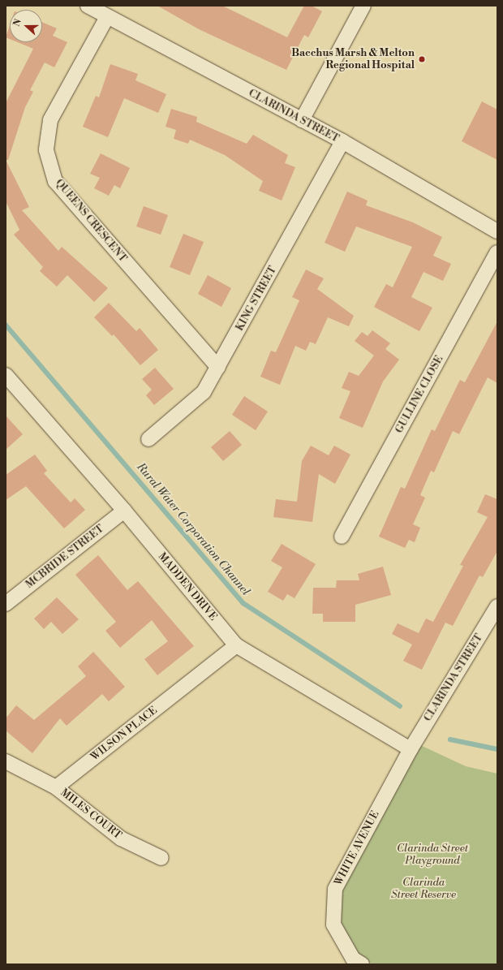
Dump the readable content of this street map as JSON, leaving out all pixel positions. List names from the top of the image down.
{
  "streets": {
    "street": [
      "CLARINDA STREET",
      "QUEENS CRESCENT",
      "KING STREET",
      "GULLINE CLOSE",
      "MCBRIDE STREET",
      "MADDEN DRIVE",
      "WILSON PLACE",
      "MILES COURT",
      "WHITE AVENUE"
    ]
  },
  "crossings": [
    ["CLARINDA STREET", "QUEENS CRESCENT"],
    ["CLARINDA STREET", "KING STREET"],
    ["CLARINDA STREET", "MADDEN DRIVE"],
    ["CLARINDA STREET", "WHITE AVENUE"],
    ["QUEENS CRESCENT", "KING STREET"],
    ["MCBRIDE STREET", "MADDEN DRIVE"],
    ["MADDEN DRIVE", "WILSON PLACE"],
    ["MADDEN DRIVE", "WHITE AVENUE"],
    ["WILSON PLACE", "MILES COURT"]
  ],
  "water": ["Rural Water Corporation Channel"],
  "parks": ["Clarinda Street Playground", "Clarinda Street Reserve"],
  "places": ["Bacchus Marsh & Melton Regional Hospital"],
  "north": "left"
}
